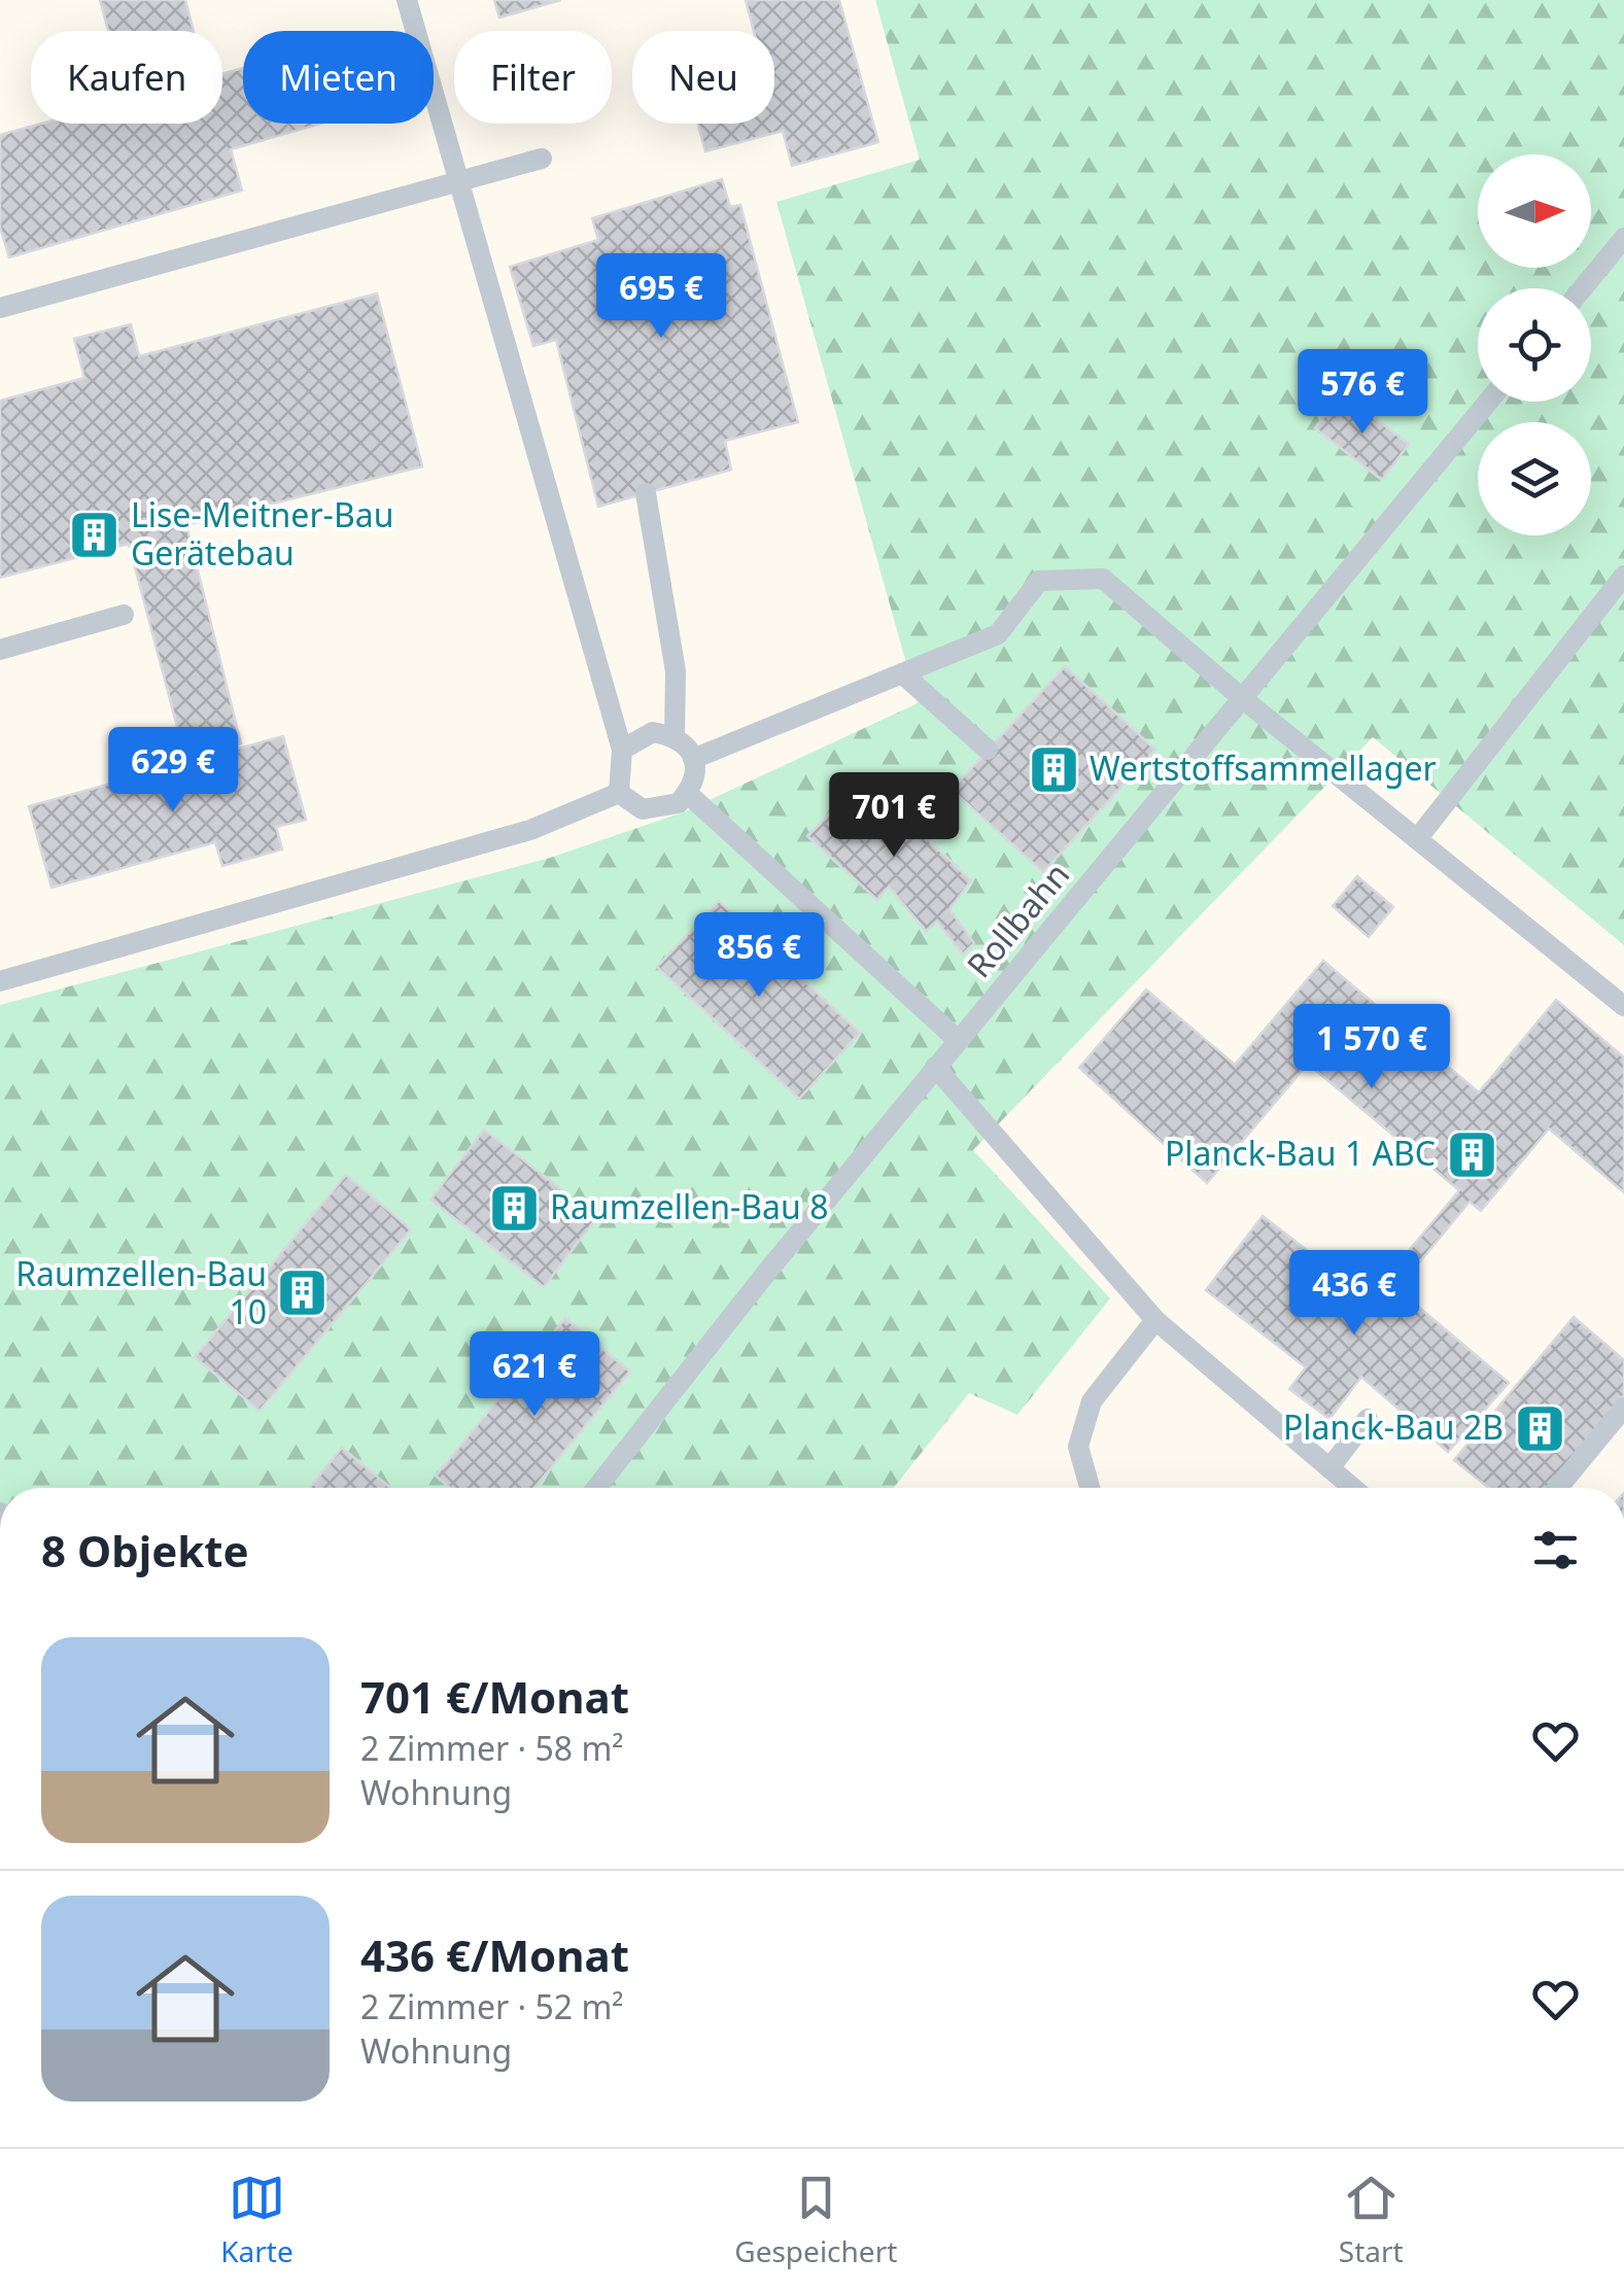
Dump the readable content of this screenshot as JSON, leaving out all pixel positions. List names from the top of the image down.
{
  "streets": {
    "lane": ["Rollbahn"]
  },
  "places": {
    "building": [
      "Lise-Meitner-Bau Gerätebau",
      "Wertstoffsammellager",
      "Planck-Bau 1 ABC",
      "Raumzellen-Bau 8",
      "Raumzellen-Bau 10",
      "Planck-Bau 2B"
    ]
  },
  "north": "right",
  "page": {
    "chip": [
      "Kaufen",
      "Mieten",
      "Filter",
      "Neu"
    ],
    "price": [
      "695 €",
      "576 €",
      "629 €",
      "701 €",
      "856 €",
      "1 570 €",
      "436 €",
      "621 €"
    ],
    "heading": "8 Objekte",
    "list": [
      {
        "name": "701 €/Monat",
        "note": "2 Zimmer · 58 m² · Wohnung"
      },
      {
        "name": "436 €/Monat",
        "note": "2 Zimmer · 52 m² · Wohnung"
      }
    ],
    "tabs": ["Karte", "Gespeichert", "Start"]
  }
}
